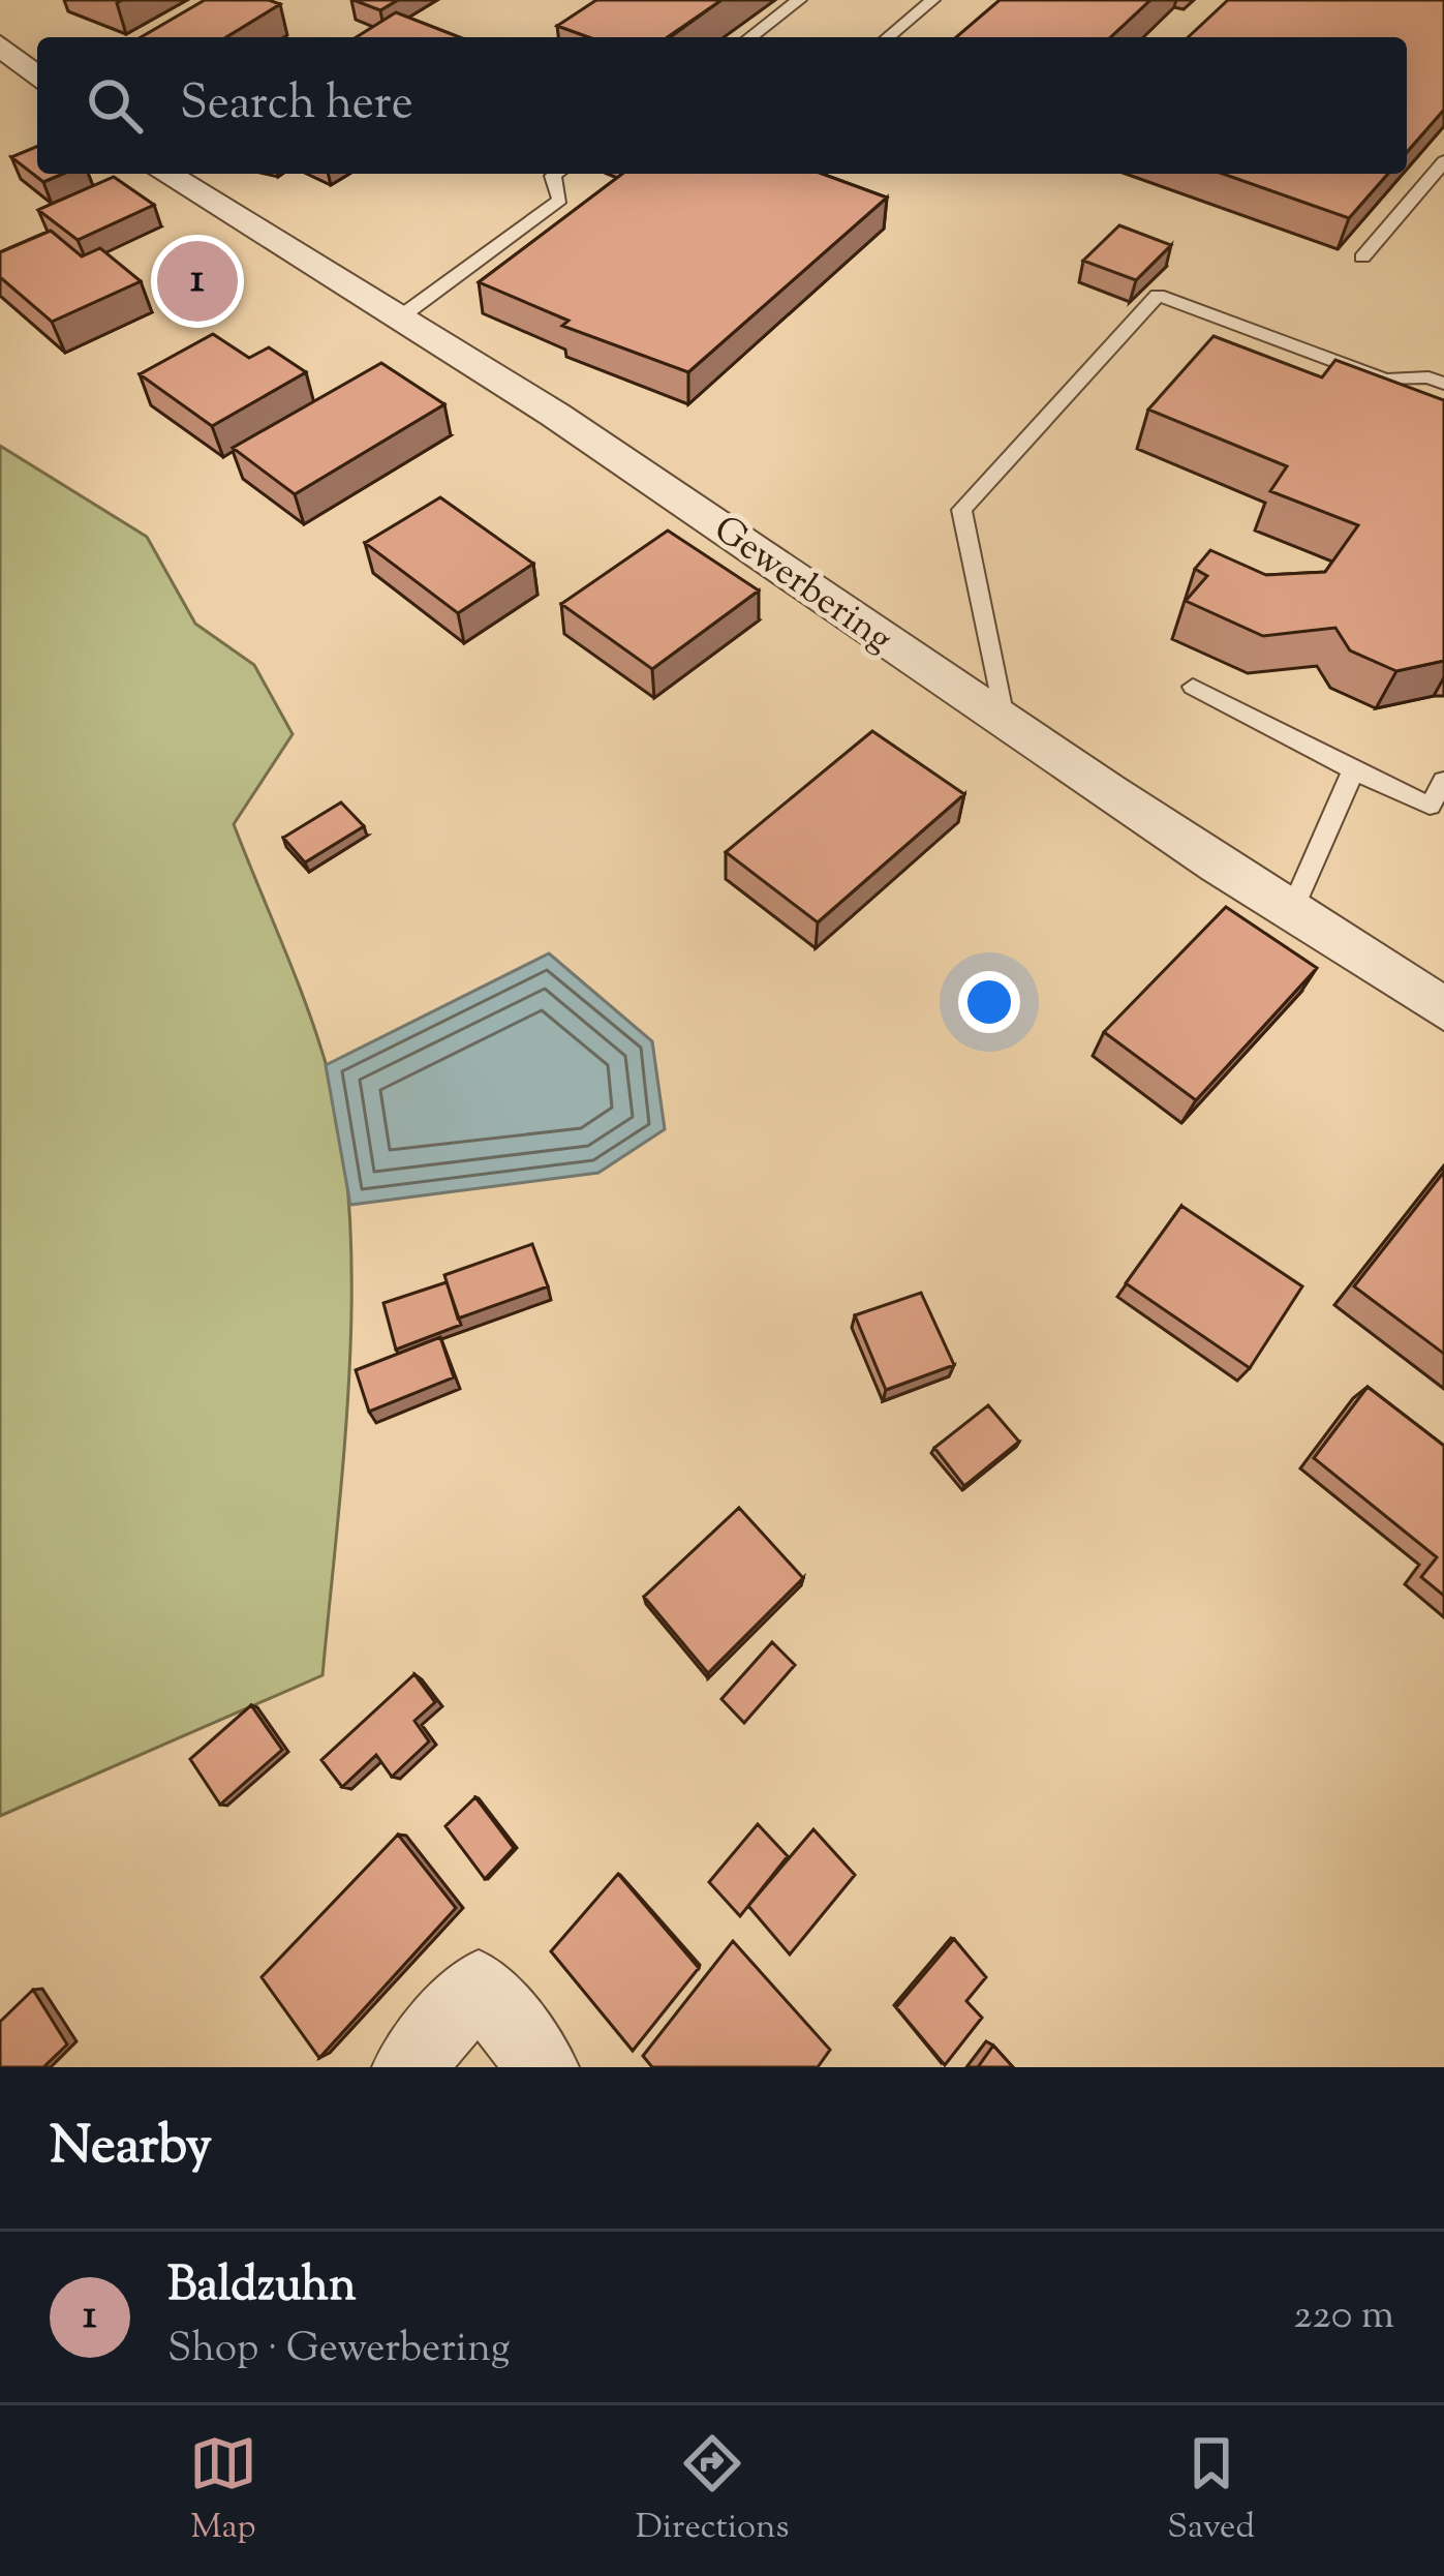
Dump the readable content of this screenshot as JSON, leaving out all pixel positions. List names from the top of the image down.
{
  "streets": {
    "street": ["Gewerbering"]
  },
  "page": {
    "search": "Search here",
    "pins": "1",
    "heading": "Nearby",
    "list": [
      {
        "mark": "1",
        "name": "Baldzuhn",
        "note": "Shop · Gewerbering",
        "value": "220 m"
      }
    ],
    "nav": ["Map", "Directions", "Saved"]
  }
}
